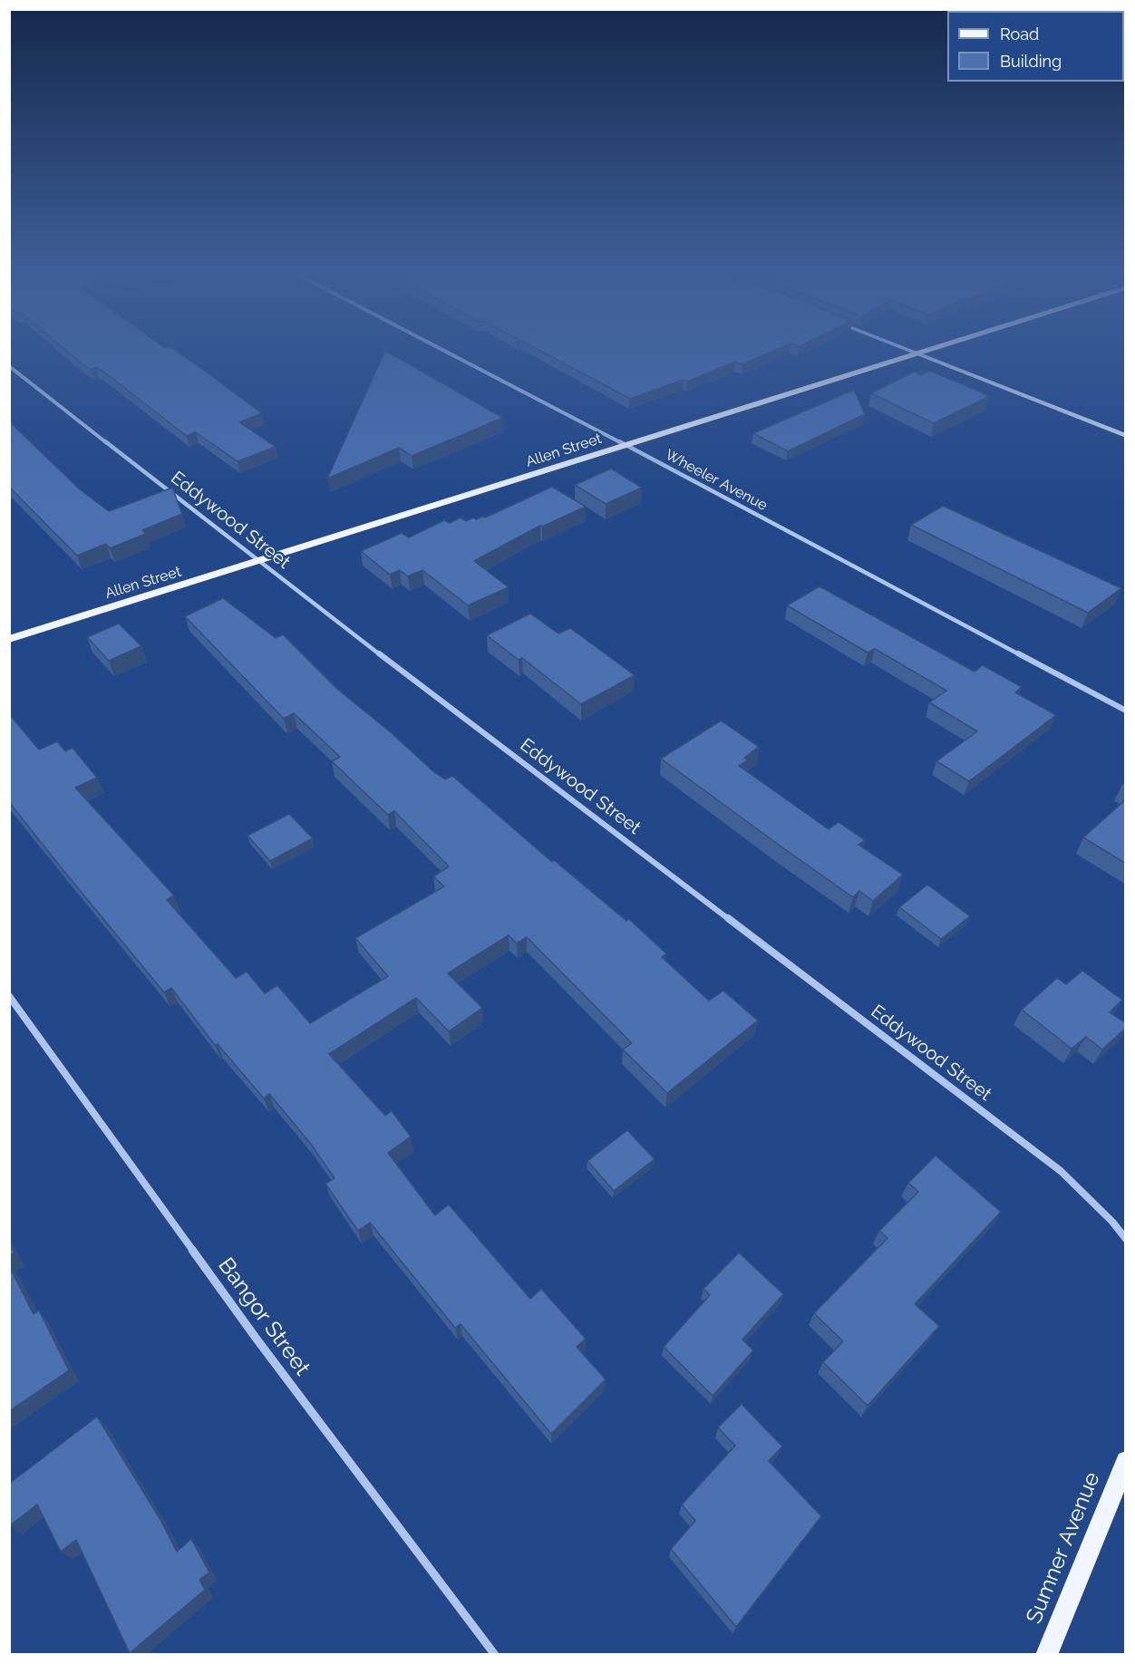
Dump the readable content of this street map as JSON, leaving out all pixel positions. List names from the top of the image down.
{
  "streets": {
    "main road": ["Allen Street", "Sumner Avenue"],
    "street": ["Wheeler Avenue", "Eddywood Street", "Bangor Street"]
  },
  "crossings": [
    ["Allen Street", "Wheeler Avenue"],
    ["Allen Street", "Eddywood Street"]
  ],
  "legend": ["Road", "Building"]
}
